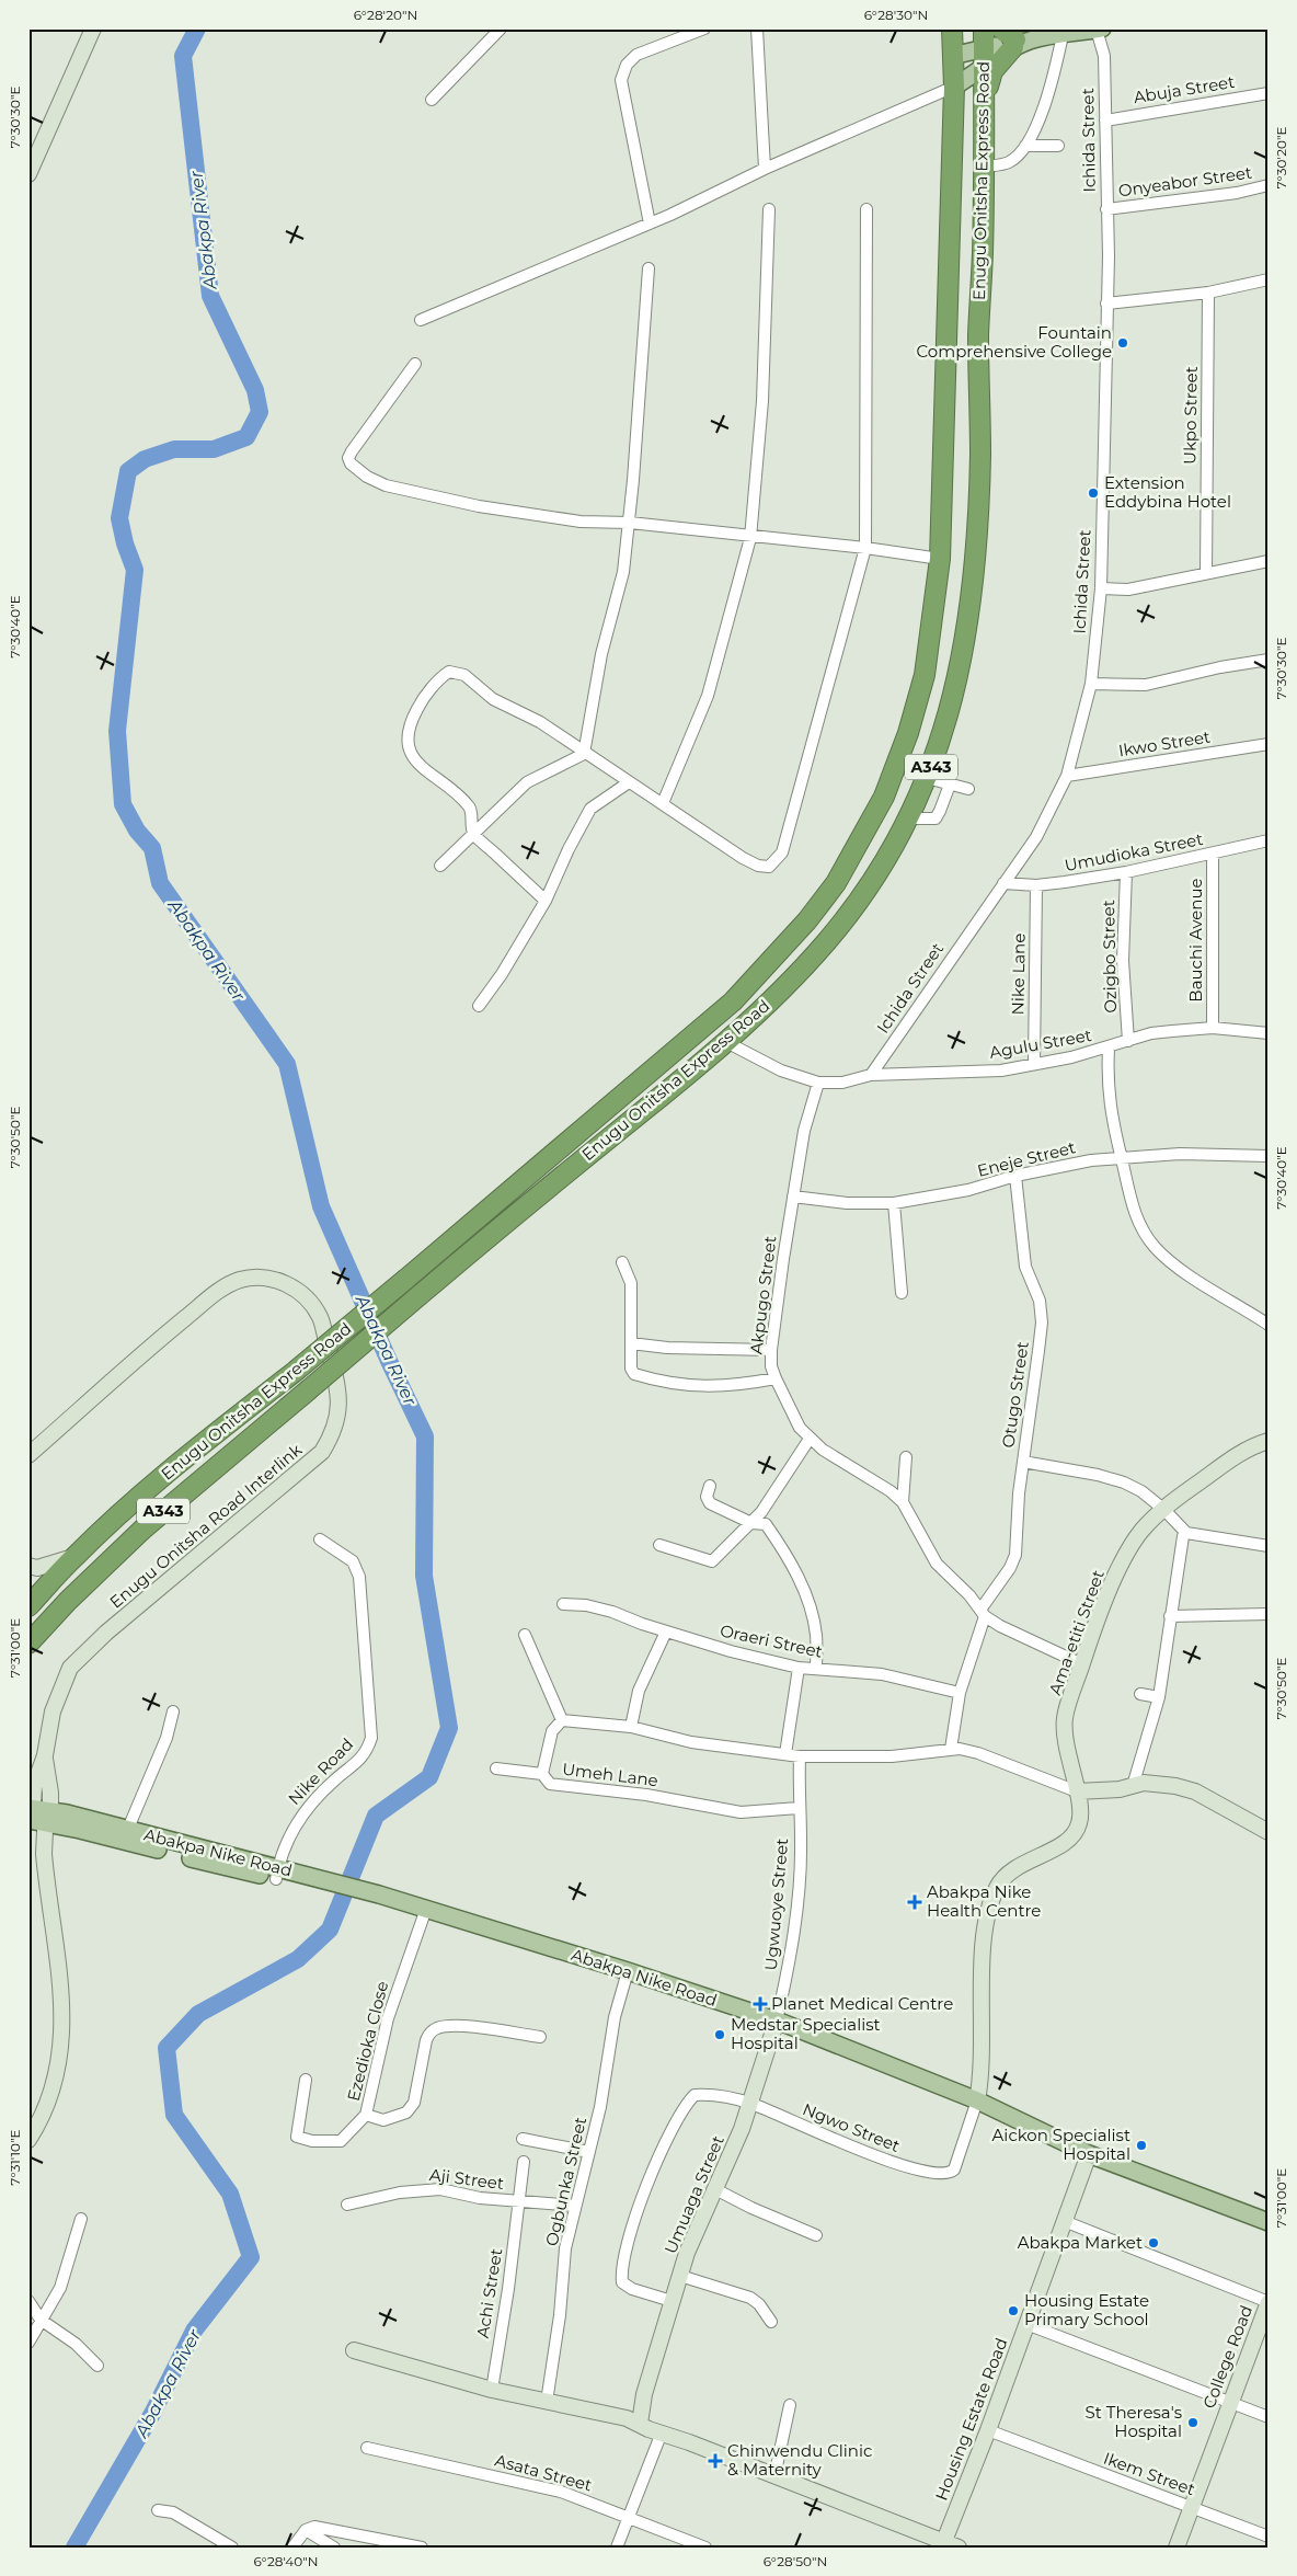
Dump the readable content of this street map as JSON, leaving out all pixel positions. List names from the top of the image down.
{
  "streets": {
    "highway": ["Enugu Onitsha Express Road", "A343"],
    "main road": ["Abakpa Nike Road"],
    "street": [
      "Abuja Street",
      "Ichida Street",
      "Onyeabor Street",
      "Ukpo Street",
      "Ikwo Street",
      "Umudioka Street",
      "Bauchi Avenue",
      "Ozigbo Street",
      "Nike Lane",
      "Agulu Street",
      "Eneje Street",
      "Akpugo Street",
      "Otugo Street",
      "Enugu Onitsha Road Interlink",
      "Ama-etiti Street",
      "Oraeri Street",
      "Nike Road",
      "Umeh Lane",
      "Ugwuoye Street",
      "Ezedioka Close",
      "Ngwo Street",
      "Aji Street",
      "Ogbunka Street",
      "Umuaga Street",
      "Achi Street",
      "College Road",
      "Housing Estate Road",
      "Asata Street",
      "Ikem Street"
    ]
  },
  "crossings": [
    ["Abuja Street", "Ichida Street"],
    ["Ichida Street", "Onyeabor Street"],
    ["Ichida Street", "Ikwo Street"],
    ["Ichida Street", "Umudioka Street"],
    ["Ichida Street", "Agulu Street"],
    ["Enugu Onitsha Express Road", "Agulu Street"],
    ["Umudioka Street", "Bauchi Avenue"],
    ["Umudioka Street", "Ozigbo Street"],
    ["Umudioka Street", "Nike Lane"],
    ["Bauchi Avenue", "Agulu Street"],
    ["Ozigbo Street", "Agulu Street"],
    ["Nike Lane", "Agulu Street"],
    ["Agulu Street", "Akpugo Street"],
    ["Eneje Street", "Akpugo Street"],
    ["Eneje Street", "Otugo Street"],
    ["Akpugo Street", "Otugo Street"],
    ["Akpugo Street", "Ama-etiti Street"],
    ["Otugo Street", "Oraeri Street"],
    ["Enugu Onitsha Road Interlink", "Abakpa Nike Road"],
    ["Ama-etiti Street", "Abakpa Nike Road"],
    ["Ama-etiti Street", "Ngwo Street"],
    ["Nike Road", "Abakpa Nike Road"],
    ["Umeh Lane", "Ugwuoye Street"],
    ["Abakpa Nike Road", "Ugwuoye Street"],
    ["Abakpa Nike Road", "Ezedioka Close"],
    ["Abakpa Nike Road", "Ngwo Street"],
    ["Abakpa Nike Road", "Ogbunka Street"],
    ["Abakpa Nike Road", "Umuaga Street"],
    ["Abakpa Nike Road", "Housing Estate Road"],
    ["Ugwuoye Street", "Umuaga Street"],
    ["Ngwo Street", "Umuaga Street"],
    ["Aji Street", "Ogbunka Street"],
    ["Aji Street", "Achi Street"],
    ["College Road", "Ikem Street"],
    ["Housing Estate Road", "Ikem Street"]
  ],
  "water": ["Abakpa River"],
  "places": {
    "other": [
      "Fountain Comprehensive College",
      "Extension Eddybina Hotel",
      "Medstar Specialist Hospital",
      "Aickon Specialist Hospital",
      "Abakpa Market",
      "Housing Estate Primary School",
      "St Theresa's Hospital"
    ],
    "health": ["Abakpa Nike Health Centre", "Planet Medical Centre", "Chinwendu Clinic & Maternity"]
  },
  "coordinates": [
    "6°28'20\"N",
    "6°28'30\"N",
    "7°30'30\"E",
    "7°30'20\"E",
    "7°30'40\"E",
    "7°30'50\"E",
    "7°31'00\"E",
    "7°31'10\"E",
    "6°28'40\"N",
    "6°28'50\"N"
  ]
}
